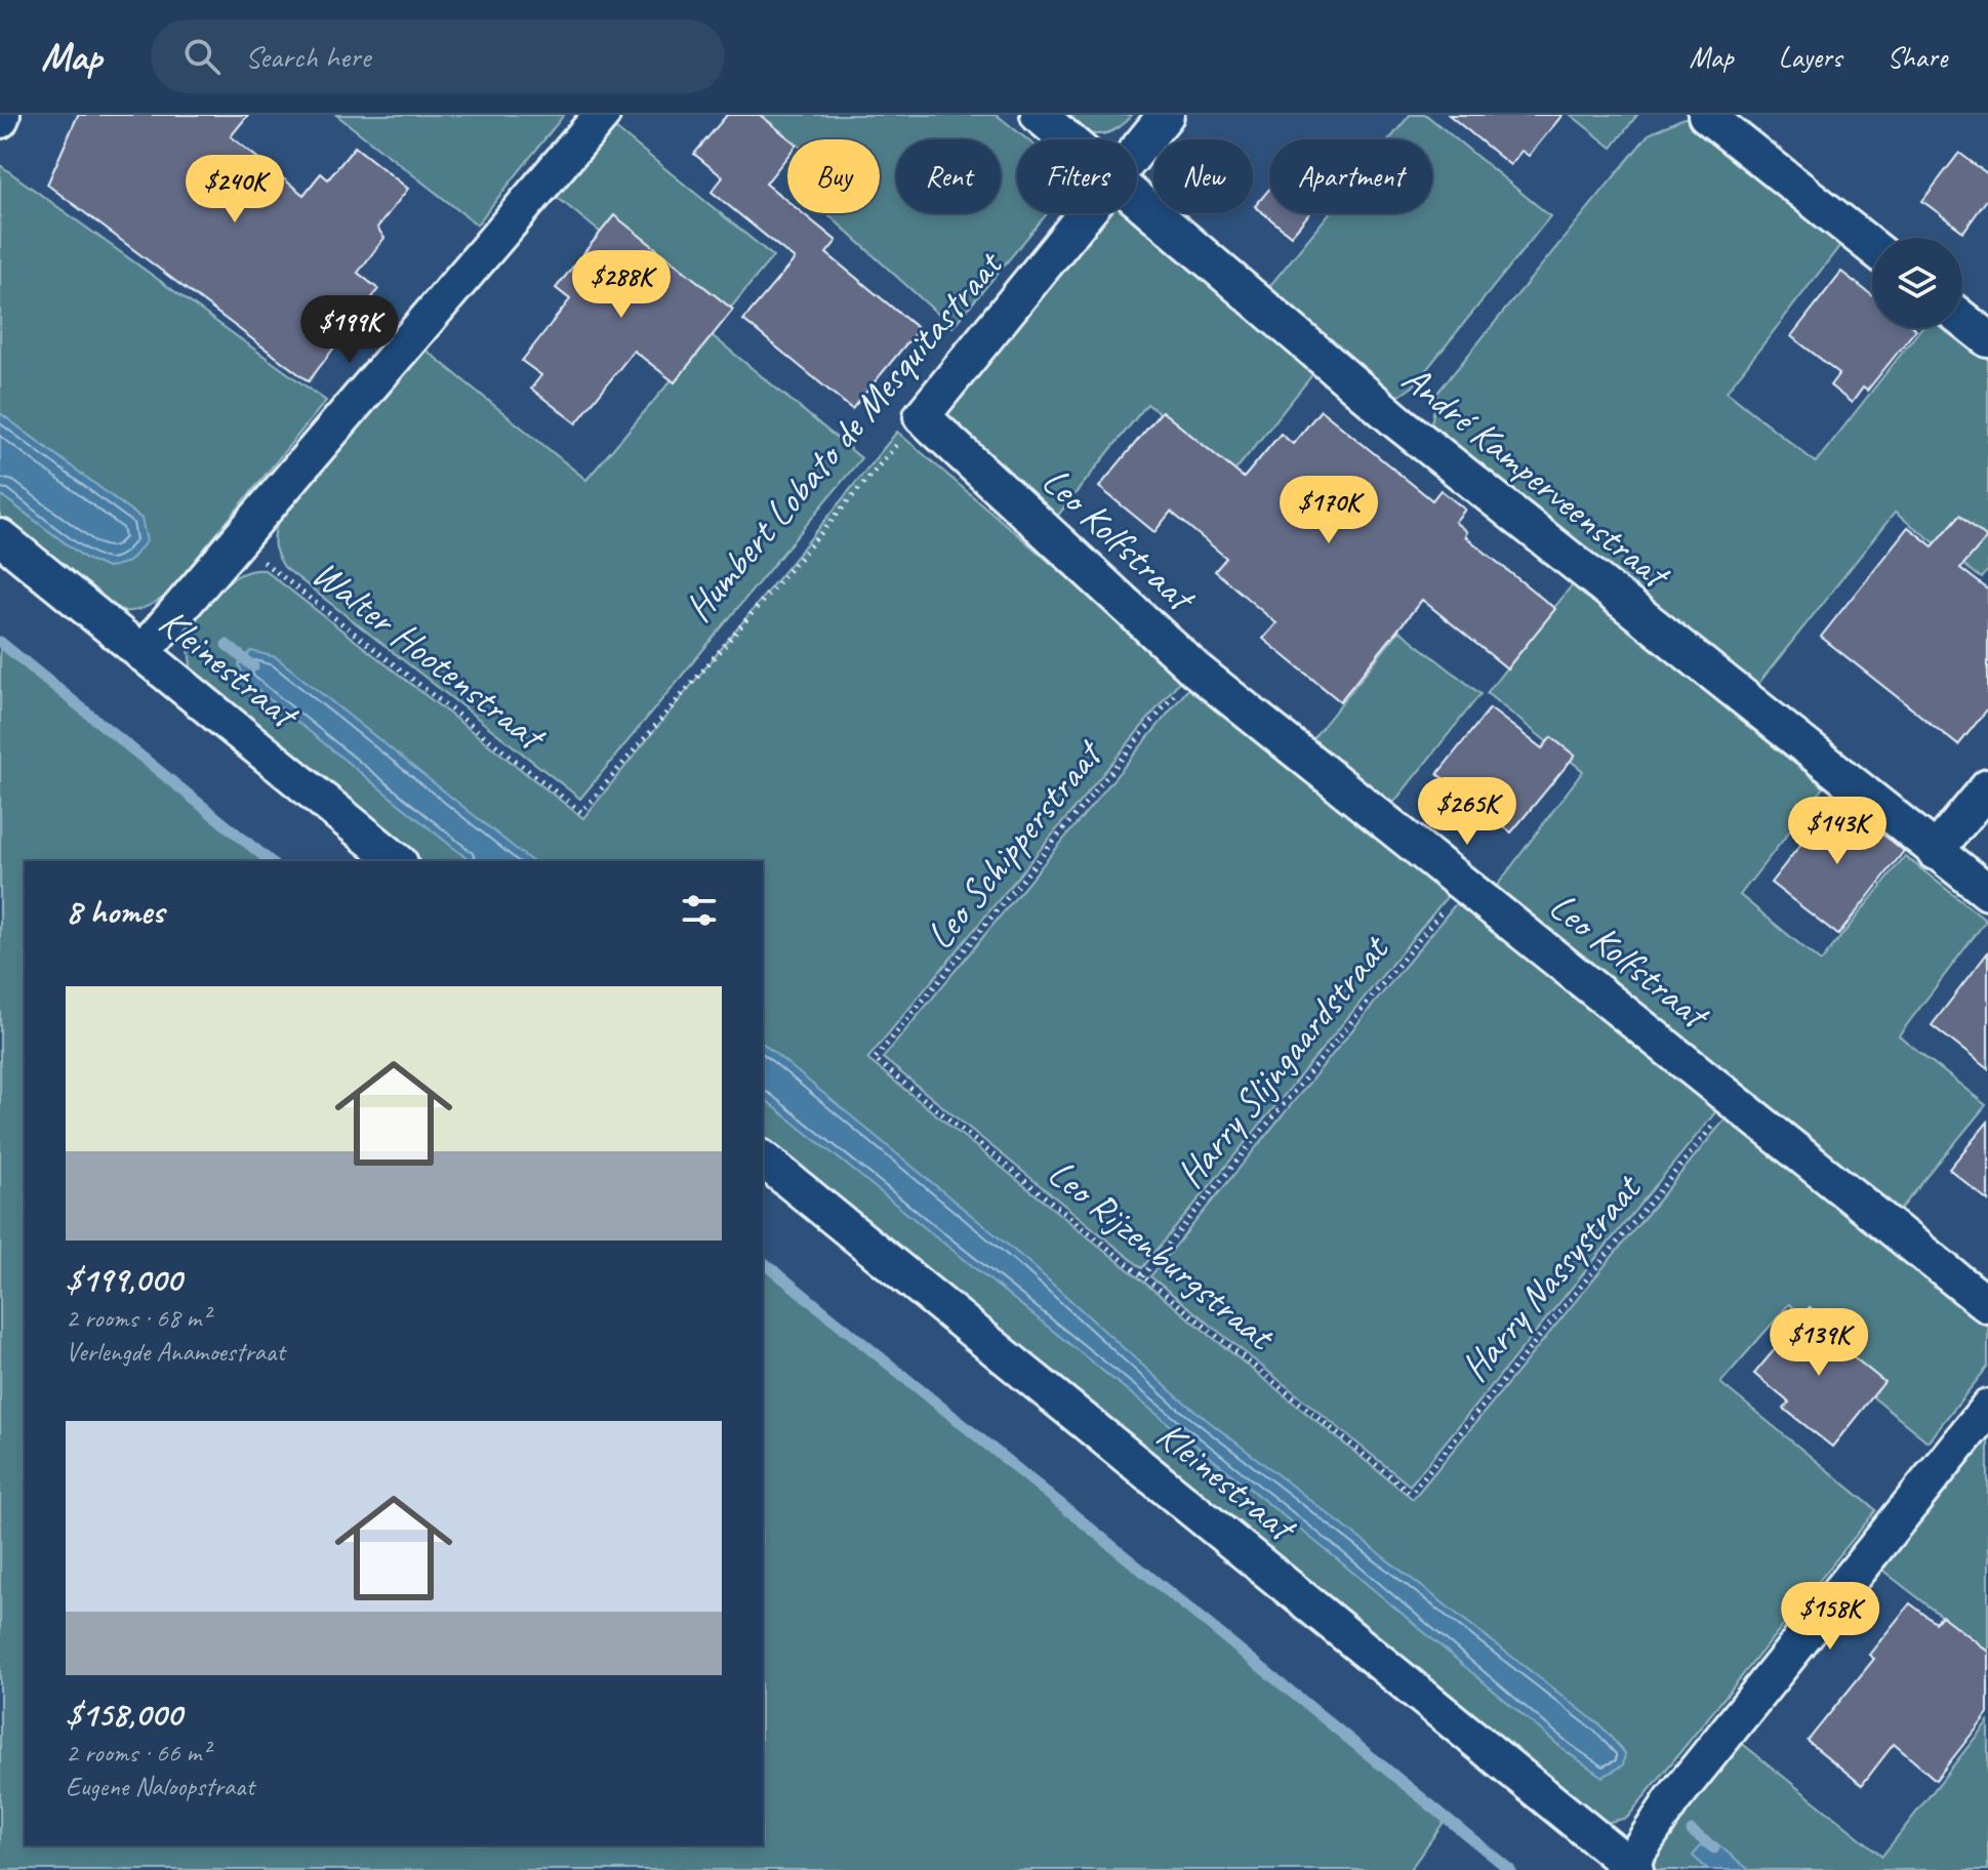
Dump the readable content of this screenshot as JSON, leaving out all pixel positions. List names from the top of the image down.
{
  "streets": {
    "street": [
      "Humbert Lobato de Mesquitastraat",
      "André Kamperveenstraat",
      "Leo Kolfstraat",
      "Kleinestraat"
    ],
    "path": [
      "Walter Hootenstraat",
      "Leo Schipperstraat",
      "Harry Slijngaardstraat",
      "Leo Rijzenburgstraat",
      "Harry Nassystraat"
    ]
  },
  "crossings": [
    ["Humbert Lobato de Mesquitastraat", "Leo Kolfstraat"],
    ["Humbert Lobato de Mesquitastraat", "Walter Hootenstraat"],
    ["Leo Kolfstraat", "Leo Schipperstraat"],
    ["Leo Kolfstraat", "Harry Slijngaardstraat"],
    ["Leo Kolfstraat", "Harry Nassystraat"],
    ["Leo Schipperstraat", "Leo Rijzenburgstraat"],
    ["Harry Slijngaardstraat", "Leo Rijzenburgstraat"],
    ["Leo Rijzenburgstraat", "Harry Nassystraat"]
  ],
  "page": {
    "header": "Map",
    "search": "Search here",
    "nav": ["Map", "Layers", "Share"],
    "chip": [
      "Buy",
      "Rent",
      "Filters",
      "New",
      "Apartment"
    ],
    "price": [
      "$240K",
      "$288K",
      "$199K",
      "$170K",
      "$265K",
      "$143K",
      "$139K",
      "$158K"
    ],
    "heading": "8 homes",
    "list": [
      {
        "name": "$199,000",
        "note": "2 rooms · 68 m² · Verlengde Anamoestraat"
      },
      {
        "name": "$158,000",
        "note": "2 rooms · 66 m² · Eugene Naloopstraat"
      }
    ]
  }
}
